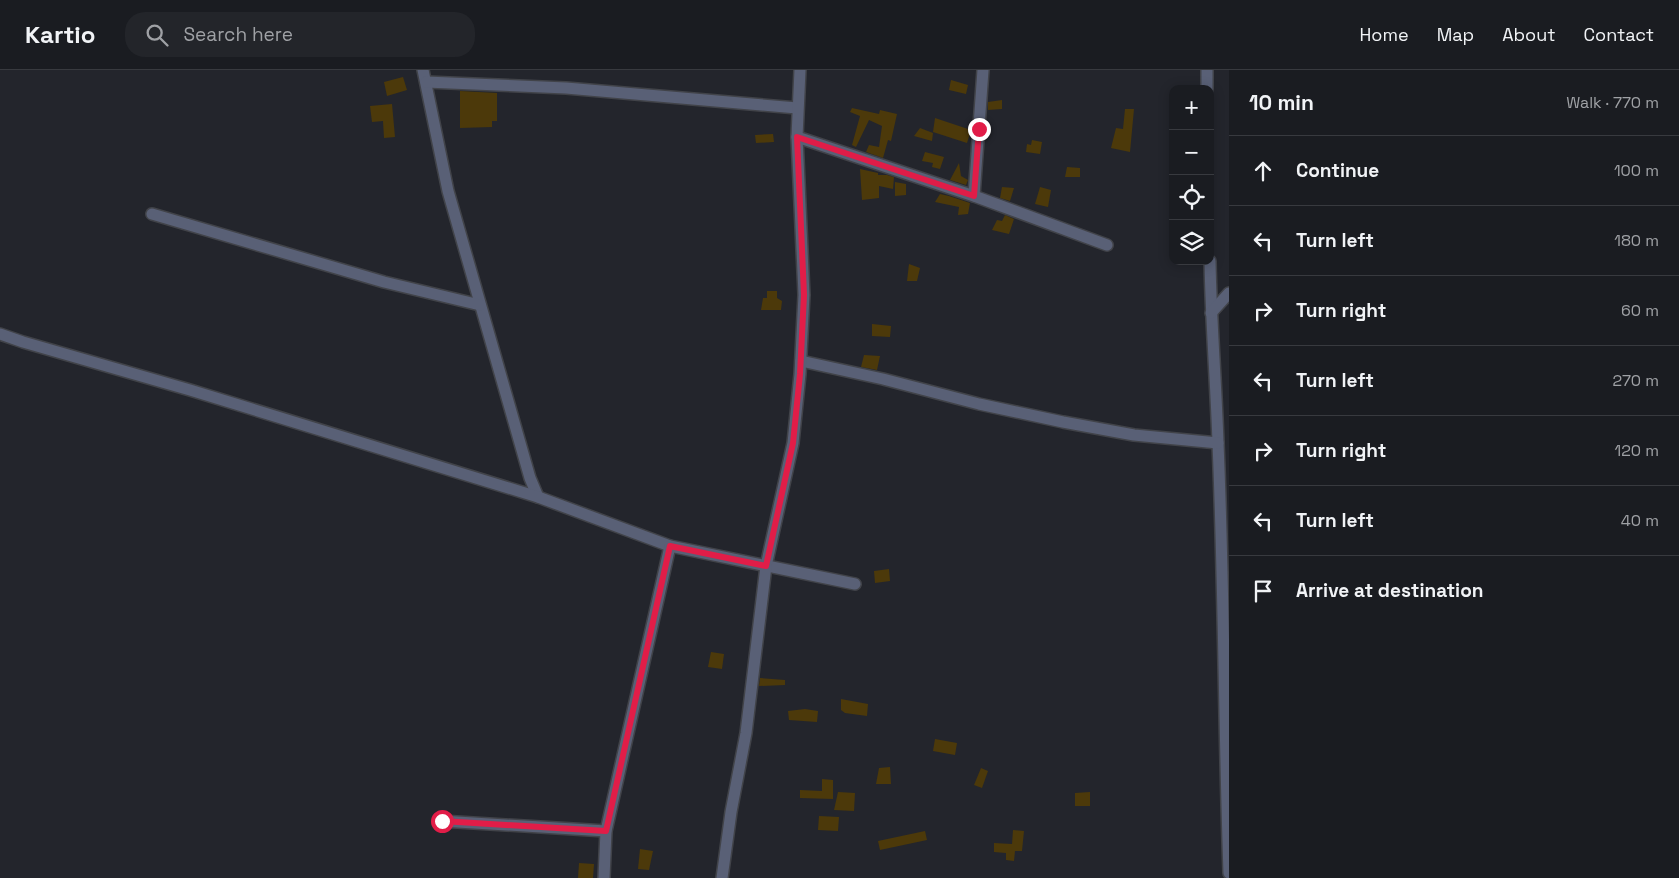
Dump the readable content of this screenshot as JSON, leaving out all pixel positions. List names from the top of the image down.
{
  "page": {
    "header": "Kartio",
    "search": "Search here",
    "nav": [
      "Home",
      "Map",
      "About",
      "Contact"
    ],
    "heading": ["10 min", "Walk · 770 m"],
    "map_buttons": ["+", "−"],
    "list": [
      ["Continue", "100 m"],
      ["Turn left", "180 m"],
      ["Turn right", "60 m"],
      ["Turn left", "270 m"],
      ["Turn right", "120 m"],
      ["Turn left", "40 m"],
      "Arrive at destination"
    ]
  }
}
